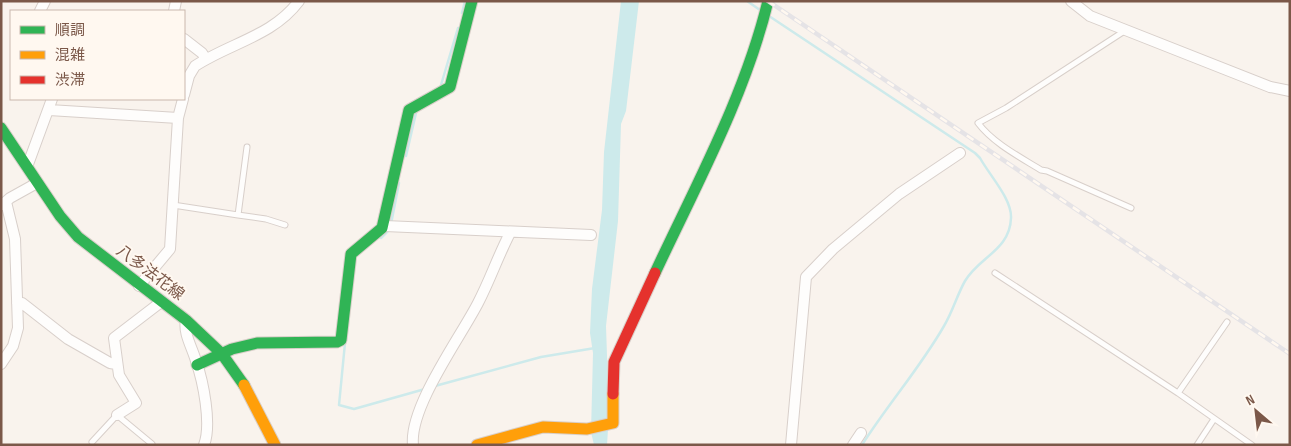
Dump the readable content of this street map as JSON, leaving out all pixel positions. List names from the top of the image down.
{
  "streets": {
    "street": ["八多法花線"]
  },
  "legend": ["順調", "混雑", "渋滞"],
  "north": "top left"
}
